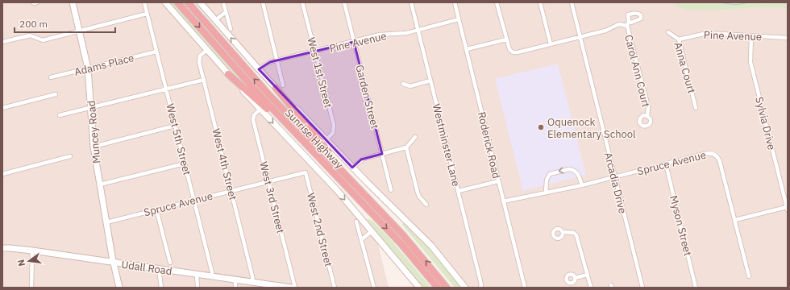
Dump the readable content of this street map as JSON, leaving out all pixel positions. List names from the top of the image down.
{
  "streets": {
    "highway": ["Sunrise Highway"],
    "main road": ["Muncey Road", "Udall Road"],
    "street": [
      "Pine Avenue",
      "Adams Place",
      "Anna Court",
      "Carol Ann Court",
      "West 1st Street",
      "Garden Street",
      "Sylvia Drive",
      "West 5th Street",
      "Westminster Lane",
      "Roderick Road",
      "Spruce Avenue",
      "West 4th Street",
      "Arcadia Drive",
      "West 3rd Street",
      "Myson Street",
      "West 2nd Street"
    ]
  },
  "crossings": [
    ["Pine Avenue", "Anna Court"],
    ["Pine Avenue", "West 1st Street"],
    ["Pine Avenue", "Garden Street"],
    ["Pine Avenue", "Sylvia Drive"],
    ["Pine Avenue", "Sunrise Highway"],
    ["Pine Avenue", "Westminster Lane"],
    ["Pine Avenue", "Roderick Road"],
    ["Adams Place", "Muncey Road"],
    ["Adams Place", "West 5th Street"],
    ["Carol Ann Court", "Arcadia Drive"],
    ["West 1st Street", "Sunrise Highway"],
    ["Muncey Road", "Spruce Avenue"],
    ["Muncey Road", "Udall Road"],
    ["Sunrise Highway", "West 4th Street"],
    ["Sunrise Highway", "West 3rd Street"],
    ["West 5th Street", "Spruce Avenue"],
    ["West 5th Street", "Udall Road"],
    ["Roderick Road", "Spruce Avenue"],
    ["Spruce Avenue", "West 4th Street"],
    ["Spruce Avenue", "Arcadia Drive"],
    ["Spruce Avenue", "West 3rd Street"],
    ["Spruce Avenue", "Myson Street"],
    ["Spruce Avenue", "West 2nd Street"],
    ["West 4th Street", "Udall Road"]
  ],
  "places": ["Oquenock Elementary School"],
  "scale_bar": "200 m",
  "north": "left"
}
